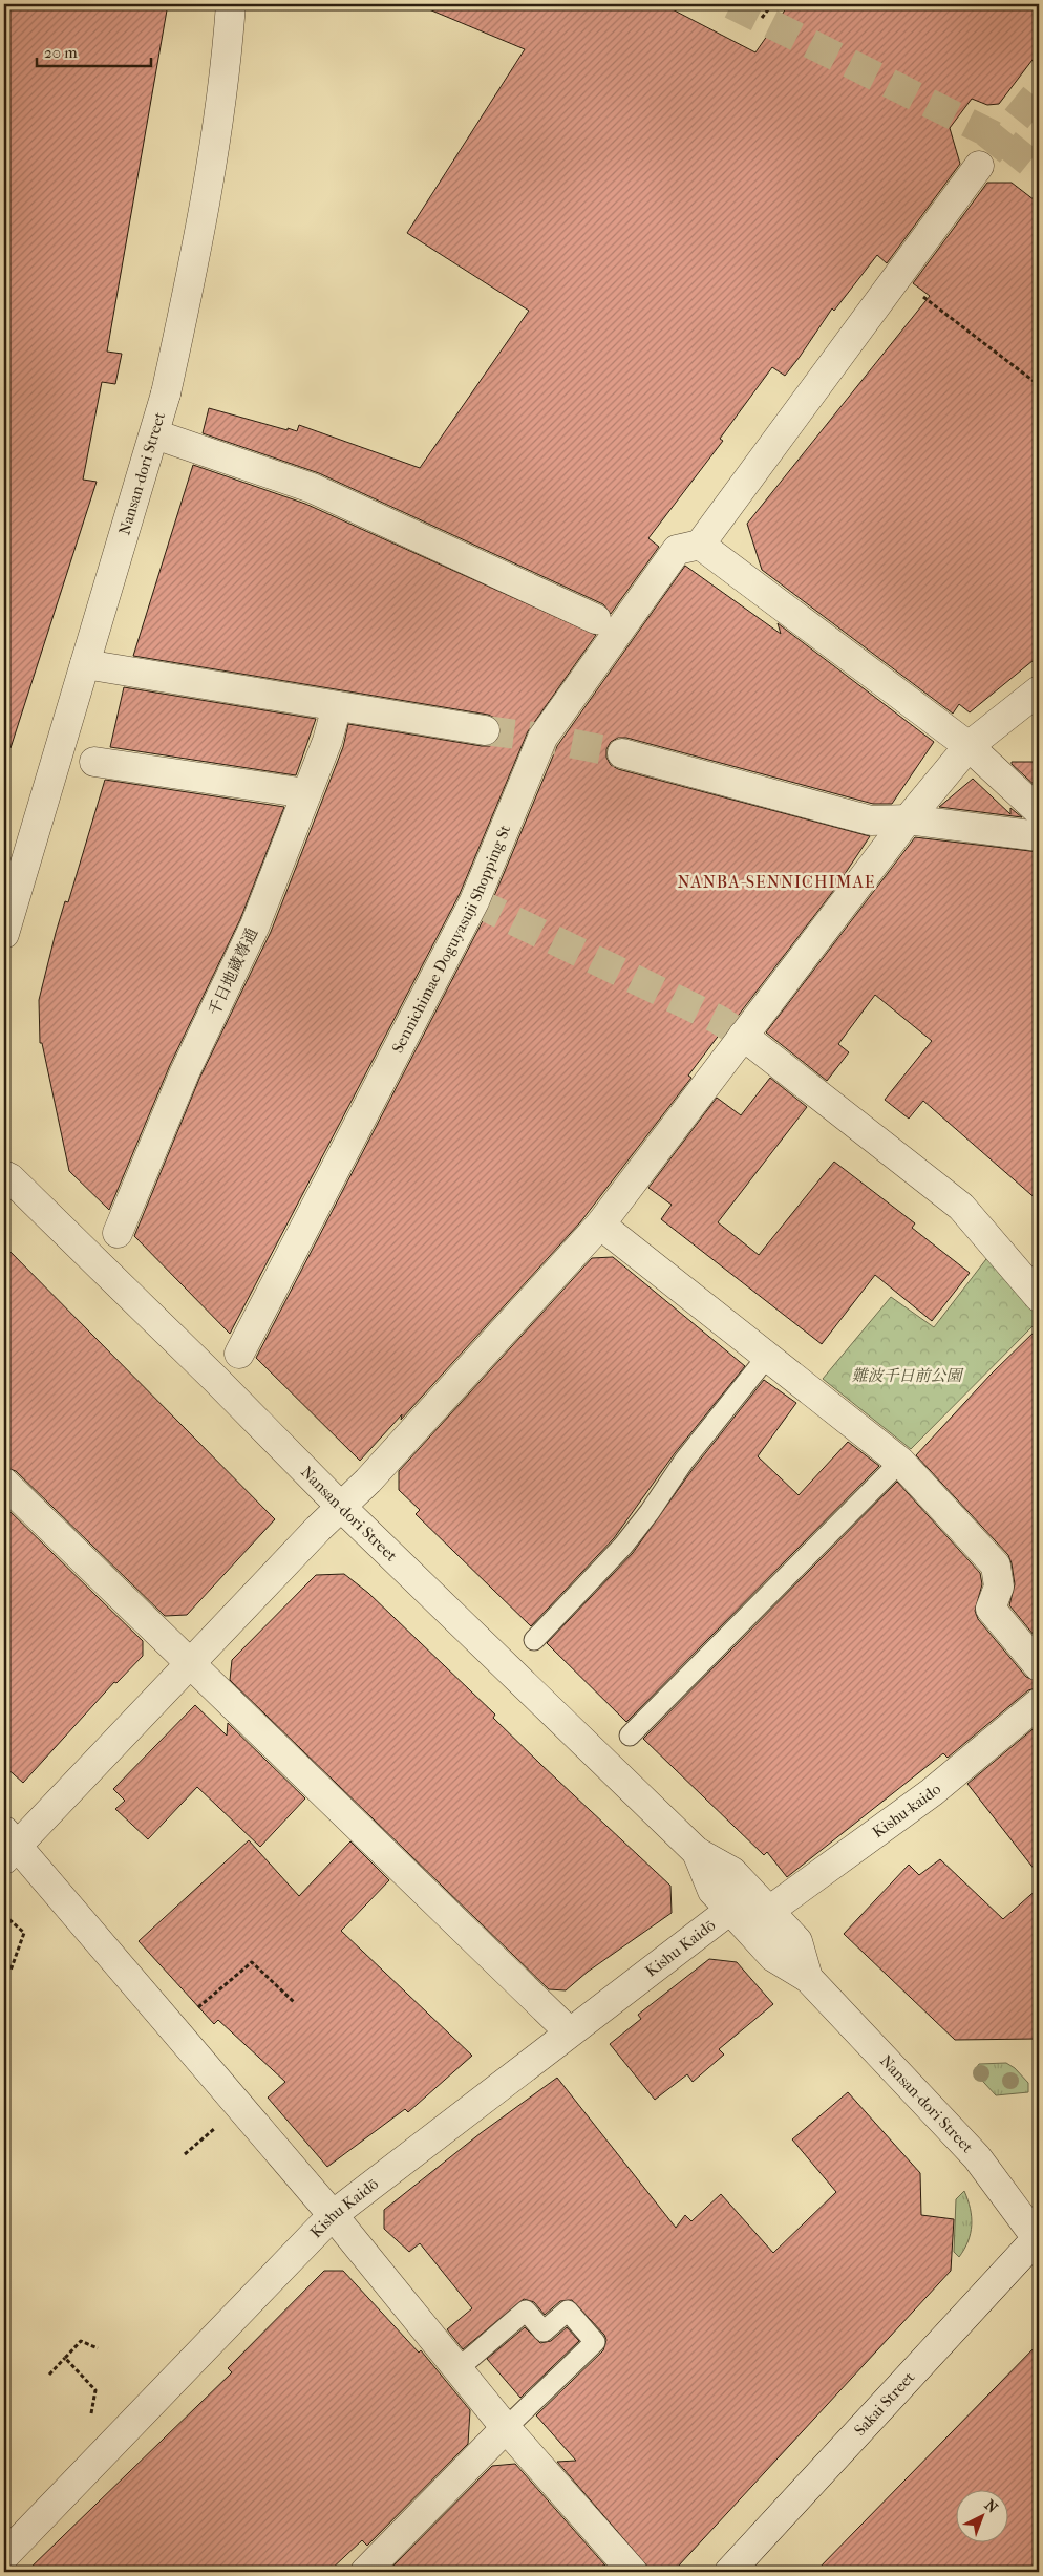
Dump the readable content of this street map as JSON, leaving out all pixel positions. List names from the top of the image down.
{
  "streets": {
    "street": [
      "Nansan-dori Street",
      "Sennichimae Doguyasuji Shopping St",
      "千日地蔵尊通",
      "Kishu-kaido",
      "Kishu Kaidō",
      "Sakai Street"
    ]
  },
  "crossings": [
    ["Nansan-dori Street", "Sakai Street"]
  ],
  "districts": ["NANBA-SENNICHIMAE"],
  "parks": ["難波千日前公園"],
  "scale_bar": "20 m",
  "north": "top right"
}
